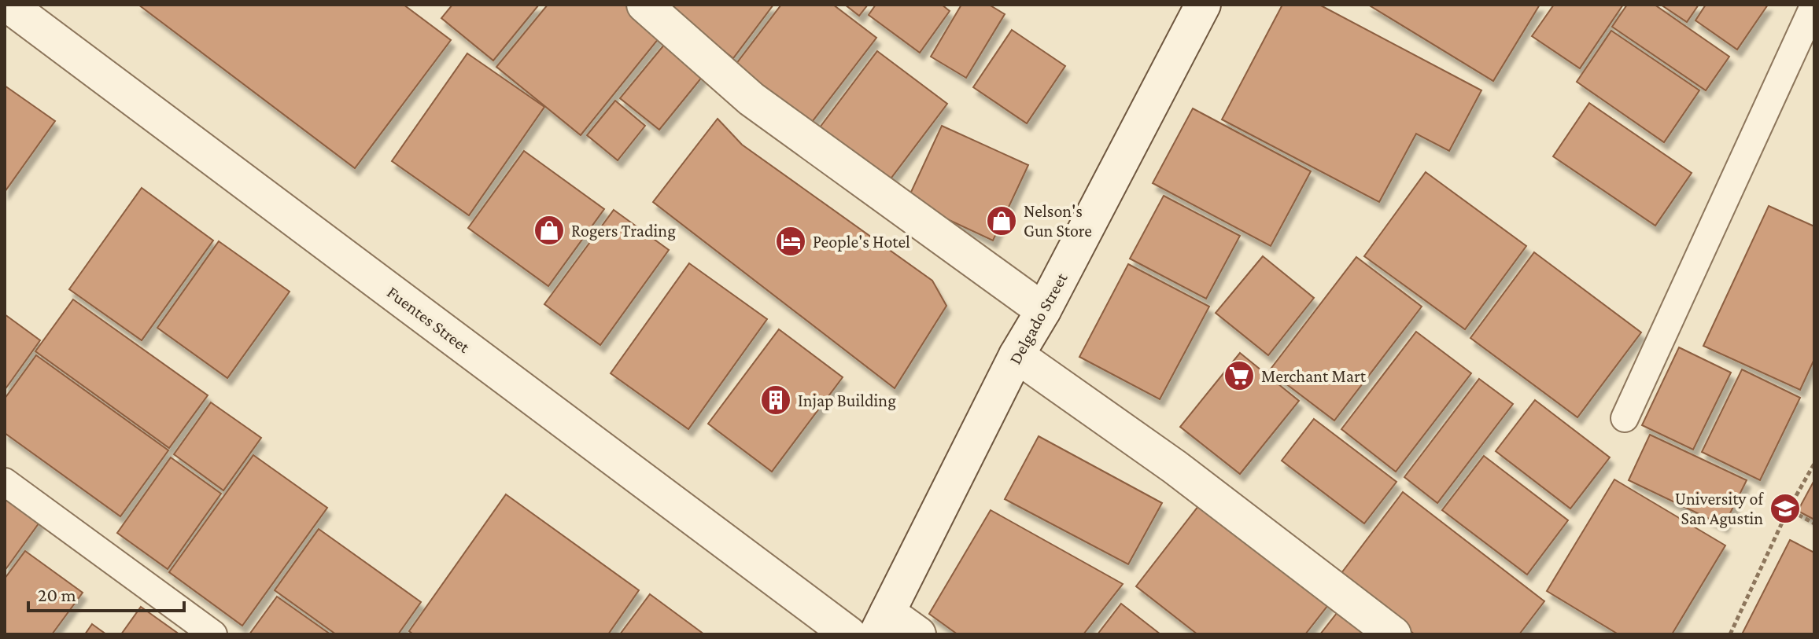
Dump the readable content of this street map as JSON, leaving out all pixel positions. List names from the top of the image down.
{
  "streets": {
    "street": ["Delgado Street", "Fuentes Street"]
  },
  "places": {
    "shop": ["Nelson's Gun Store", "Rogers Trading"],
    "hotel": ["People's Hotel"],
    "supermarket": ["Merchant Mart"],
    "building": ["Injap Building"],
    "school or university": ["University of San Agustin"]
  },
  "scale_bar": "20 m"
}
